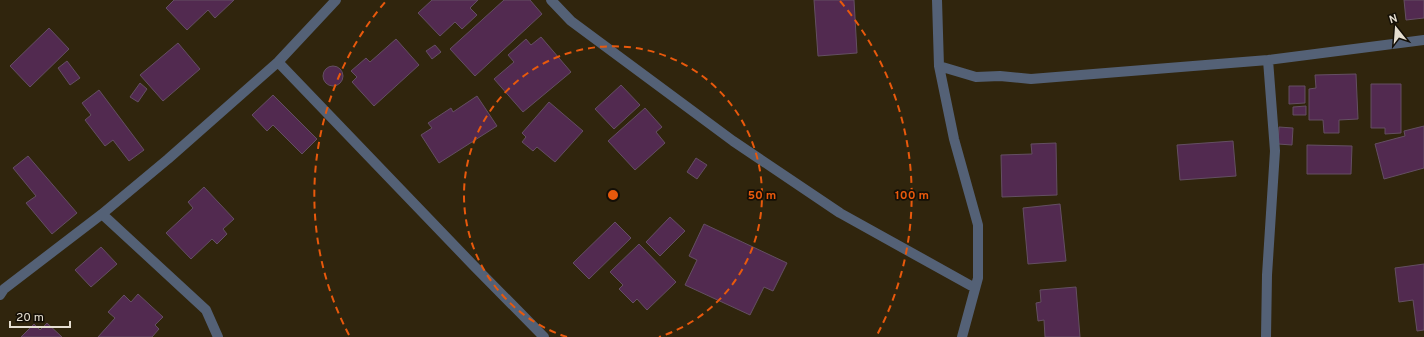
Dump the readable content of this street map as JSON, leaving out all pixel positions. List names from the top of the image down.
{
  "scale_bar": "20 m",
  "north": "top",
  "rings": ["50 m", "100 m"]
}
